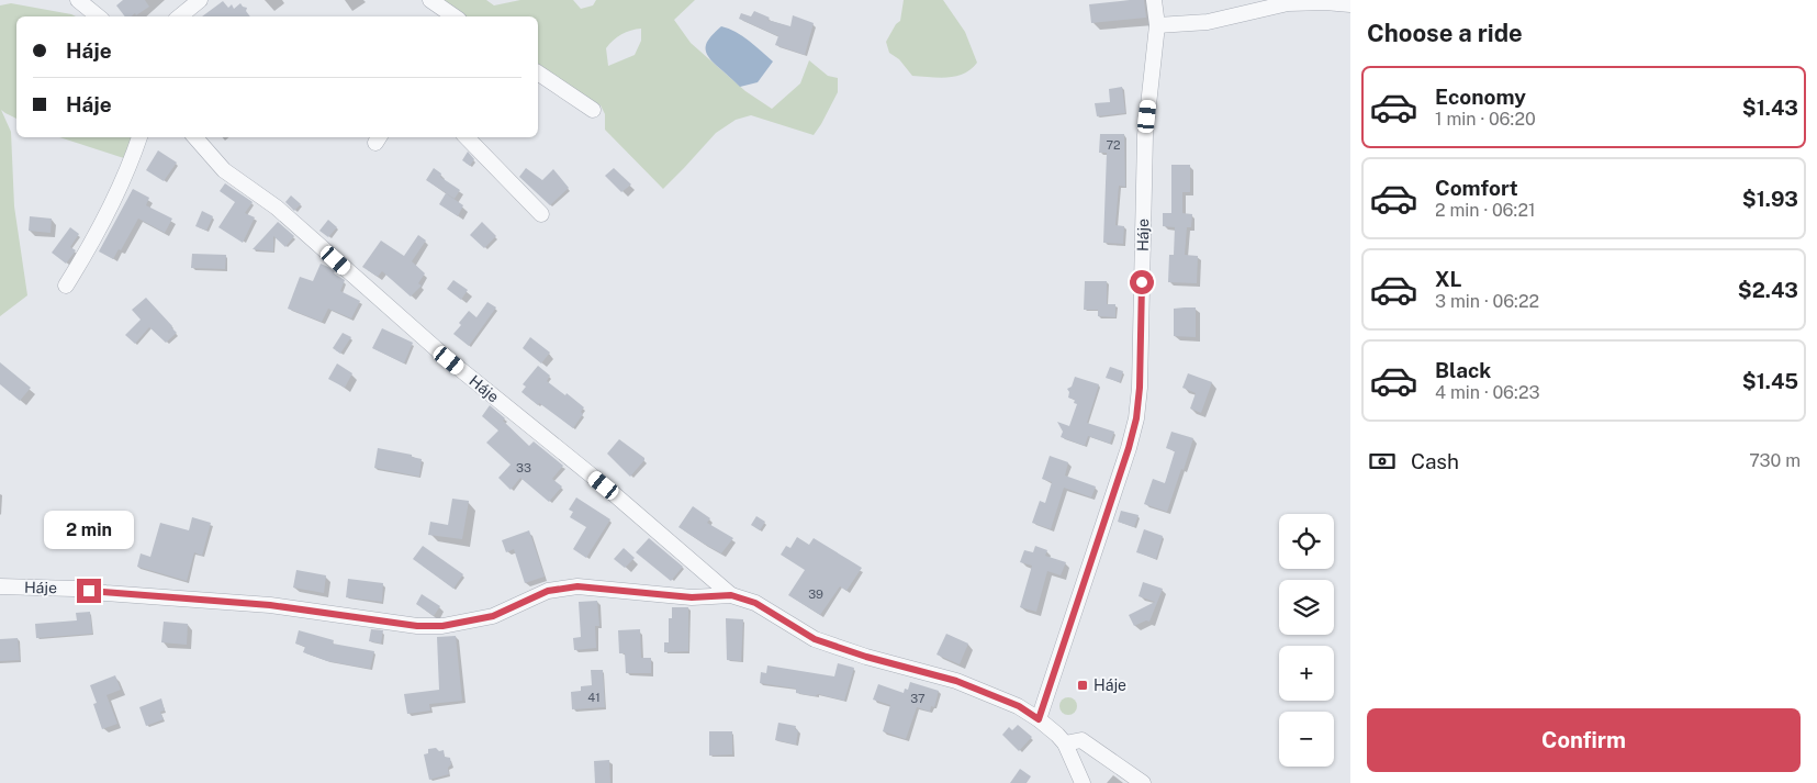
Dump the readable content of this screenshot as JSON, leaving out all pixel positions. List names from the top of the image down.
{
  "streets": {
    "street": ["Háje"]
  },
  "places": {
    "transit": ["Háje"]
  },
  "house_numbers": [
    "72",
    "33",
    "39",
    "41",
    "37"
  ],
  "page": {
    "heading": "Choose a ride",
    "banner": ["Háje", "Háje"],
    "list": [
      {
        "name": "Economy",
        "note": "1 min · 06:20",
        "value": "$1.43"
      },
      {
        "name": "Comfort",
        "note": "2 min · 06:21",
        "value": "$1.93"
      },
      {
        "name": "XL",
        "note": "3 min · 06:22",
        "value": "$2.43"
      },
      {
        "name": "Black",
        "note": "4 min · 06:23",
        "value": "$1.45"
      }
    ],
    "pay": ["Cash", "730 m"],
    "bubble": "2 min",
    "map_buttons": ["+", "−"],
    "buttons": "Confirm"
  }
}
